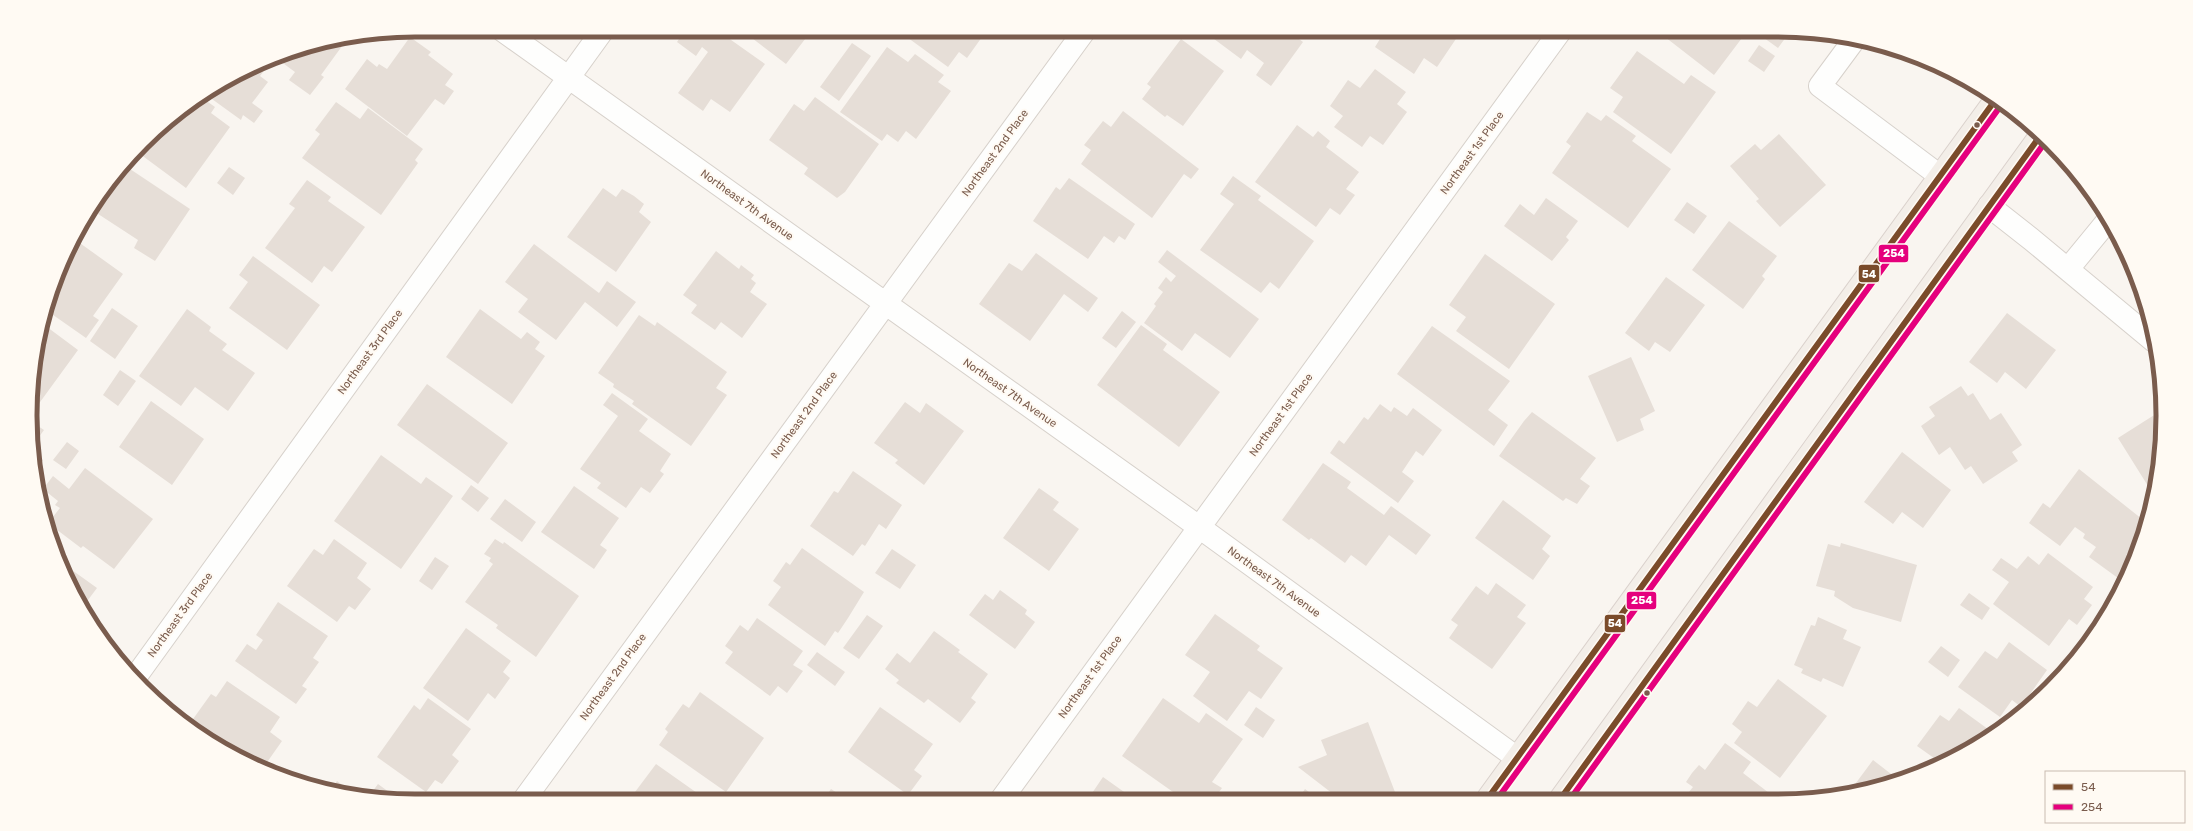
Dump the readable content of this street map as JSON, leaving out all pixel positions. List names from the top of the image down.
{
  "streets": {
    "street": [
      "Northeast 2nd Place",
      "Northeast 1st Place",
      "Northeast 7th Avenue",
      "Northeast 3rd Place"
    ]
  },
  "crossings": [
    ["Northeast 2nd Place", "Northeast 7th Avenue"],
    ["Northeast 1st Place", "Northeast 7th Avenue"],
    ["Northeast 7th Avenue", "Northeast 3rd Place"]
  ],
  "lines": ["transit line 54", "transit line 254"],
  "legend": ["54", "254"]
}
